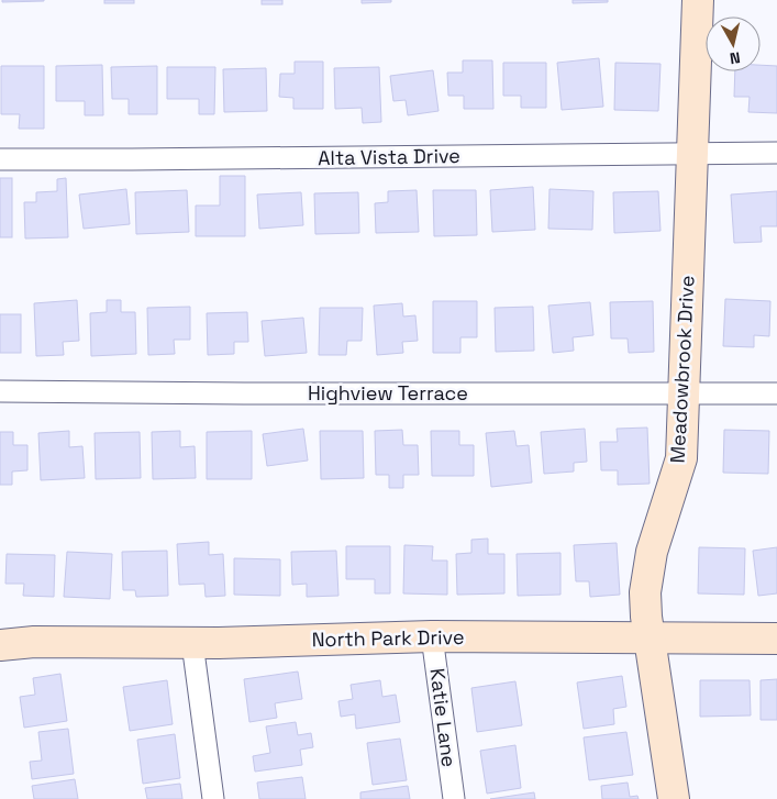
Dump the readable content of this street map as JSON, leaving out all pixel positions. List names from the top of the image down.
{
  "streets": {
    "street": [
      "Alta Vista Drive",
      "Meadowbrook Drive",
      "Highview Terrace",
      "North Park Drive",
      "Katie Lane"
    ]
  },
  "crossings": [
    ["Alta Vista Drive", "Meadowbrook Drive"],
    ["Meadowbrook Drive", "Highview Terrace"],
    ["Meadowbrook Drive", "North Park Drive"],
    ["North Park Drive", "Katie Lane"]
  ],
  "north": "bottom"
}
